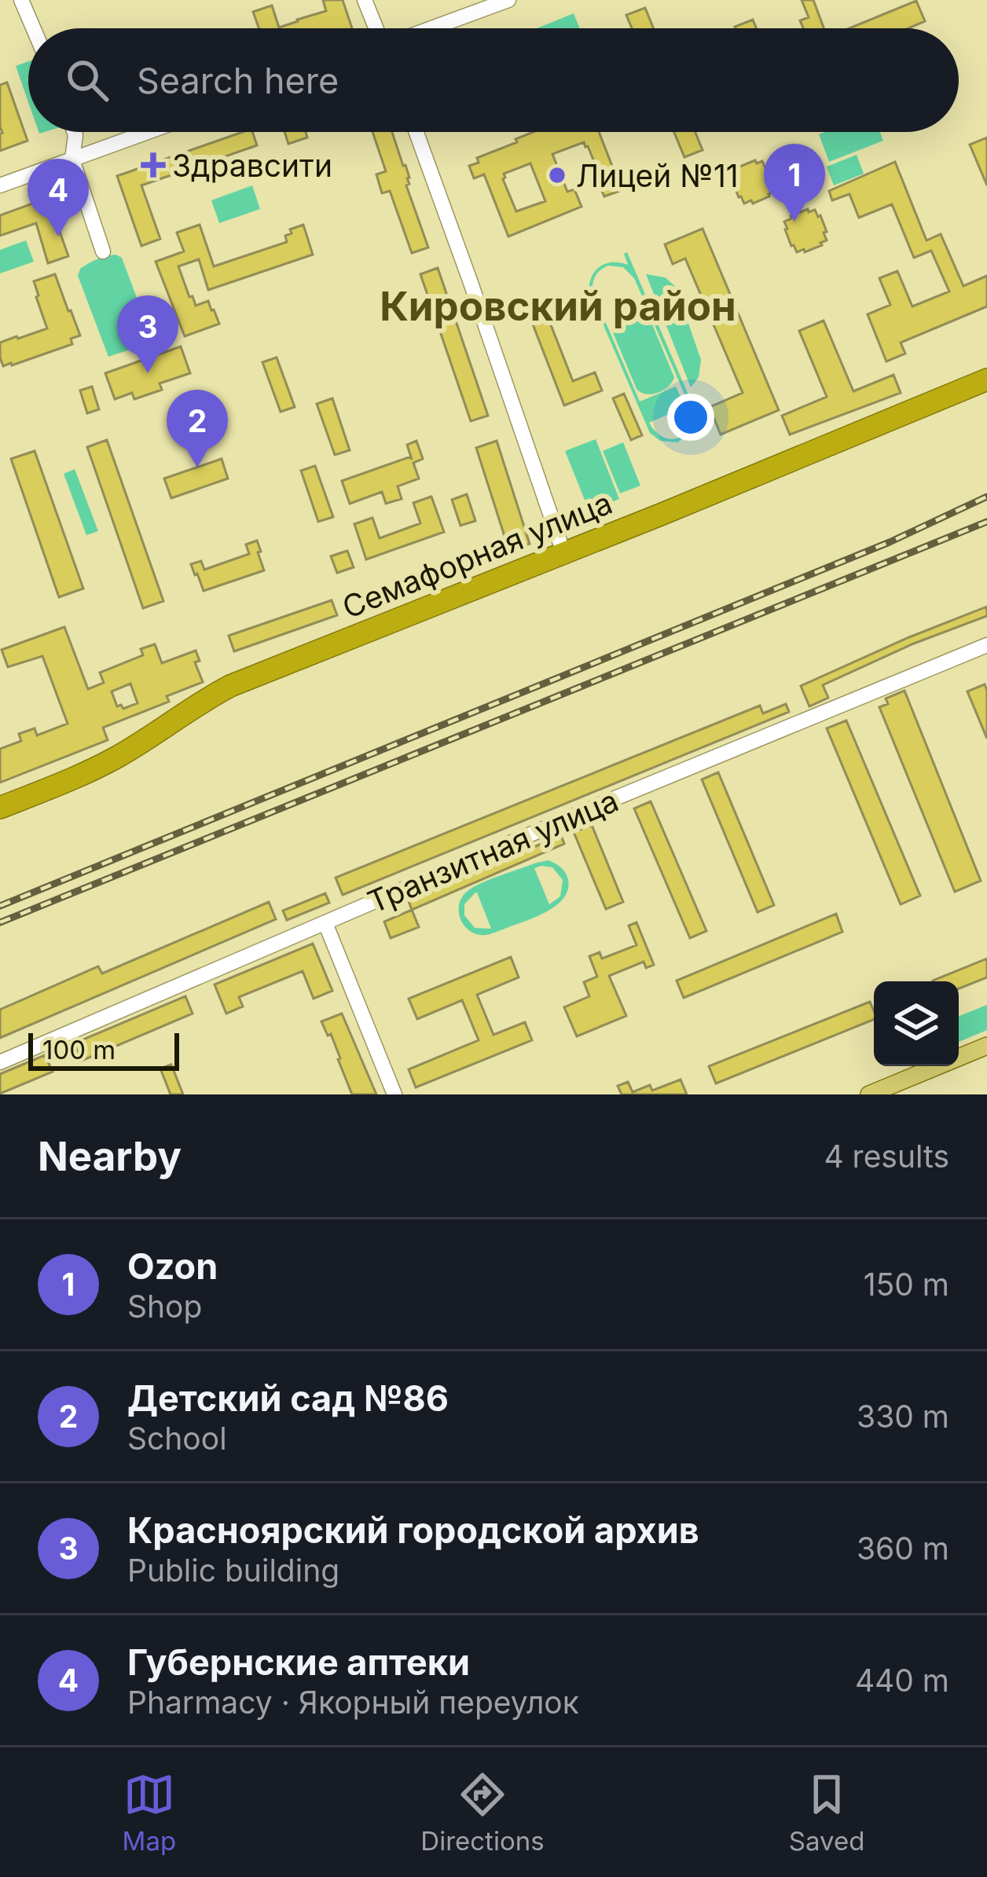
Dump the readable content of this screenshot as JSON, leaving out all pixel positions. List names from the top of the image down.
{
  "streets": {
    "highway": ["Семафорная улица"],
    "street": ["Транзитная улица"]
  },
  "districts": ["Кировский район"],
  "places": {
    "health": ["Здравсити"],
    "other": ["Лицей №11"]
  },
  "scale_bar": "100 m",
  "page": {
    "search": "Search here",
    "pins": [
      "1",
      "4",
      "3",
      "2"
    ],
    "scale": "100 m",
    "heading": ["Nearby", "4 results"],
    "list": [
      {
        "mark": "1",
        "name": "Ozon",
        "note": "Shop",
        "value": "150 m"
      },
      {
        "mark": "2",
        "name": "Детский сад №86",
        "note": "School",
        "value": "330 m"
      },
      {
        "mark": "3",
        "name": "Красноярский городской архив",
        "note": "Public building",
        "value": "360 m"
      },
      {
        "mark": "4",
        "name": "Губернские аптеки",
        "note": "Pharmacy · Якорный переулок",
        "value": "440 m"
      }
    ],
    "nav": ["Map", "Directions", "Saved"]
  }
}
